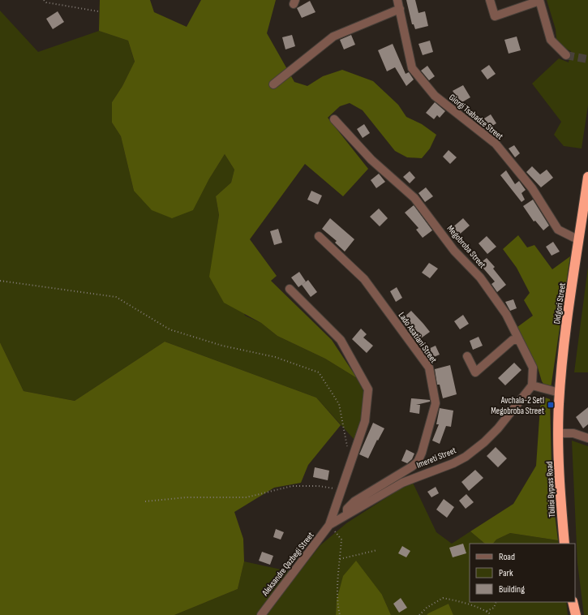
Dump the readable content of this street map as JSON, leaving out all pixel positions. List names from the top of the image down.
{
  "streets": {
    "highway": ["Didgori Street", "Tbilisi Bypass Road"],
    "street": [
      "Giorgi Tsabadze Street",
      "Megobroba Street",
      "Lado Asatiani Street",
      "Imereti Street",
      "Aleksandre Qazbegi Street"
    ]
  },
  "crossings": [
    ["Giorgi Tsabadze Street", "Didgori Street"],
    ["Megobroba Street", "Imereti Street"],
    ["Didgori Street", "Tbilisi Bypass Road"],
    ["Lado Asatiani Street", "Imereti Street"],
    ["Imereti Street", "Aleksandre Qazbegi Street"]
  ],
  "places": {
    "transit": ["Avchala-2 Setl Megobroba Street"]
  },
  "legend": ["Road", "Park", "Building"]
}
